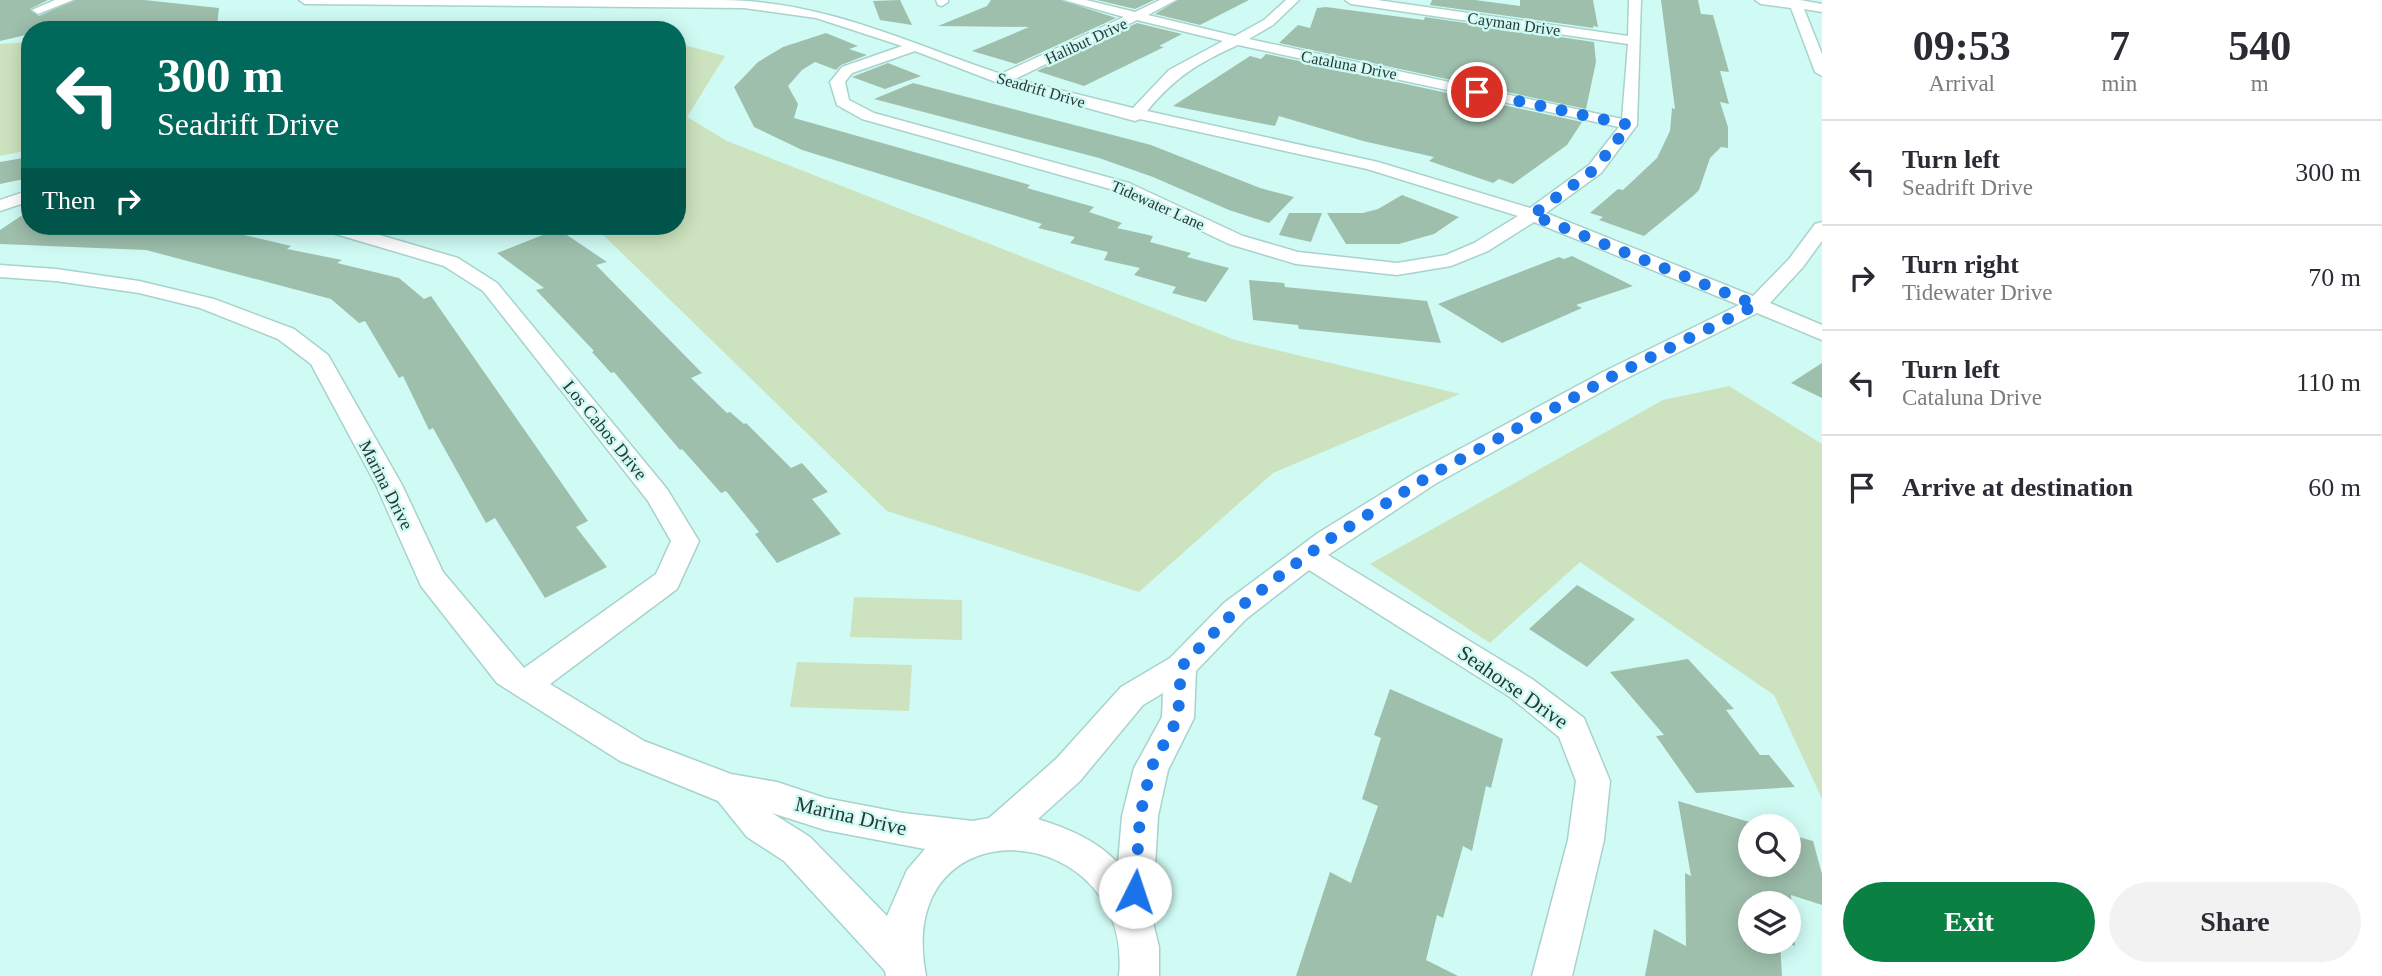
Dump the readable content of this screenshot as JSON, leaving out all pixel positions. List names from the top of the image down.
{
  "streets": {
    "street": [
      "Cayman Drive",
      "Halibut Drive",
      "Cataluna Drive",
      "Seadrift Drive",
      "Tidewater Lane",
      "Los Cabos Drive",
      "Marina Drive",
      "Seahorse Drive"
    ]
  },
  "crossings": [
    ["Halibut Drive", "Cataluna Drive"],
    ["Halibut Drive", "Seadrift Drive"],
    ["Seadrift Drive", "Tidewater Lane"],
    ["Los Cabos Drive", "Marina Drive"]
  ],
  "page": {
    "eta": [
      "09:53",
      "Arrival",
      "7",
      "min",
      "540",
      "m"
    ],
    "turn": ["300 m", "Seadrift Drive"],
    "list": [
      {
        "name": "Turn left",
        "note": "Seadrift Drive",
        "value": "300 m"
      },
      {
        "name": "Turn right",
        "note": "Tidewater Drive",
        "value": "70 m"
      },
      {
        "name": "Turn left",
        "note": "Cataluna Drive",
        "value": "110 m"
      },
      {
        "name": "Arrive at destination",
        "value": "60 m"
      }
    ],
    "then": "Then",
    "buttons": ["Exit", "Share"]
  }
}
